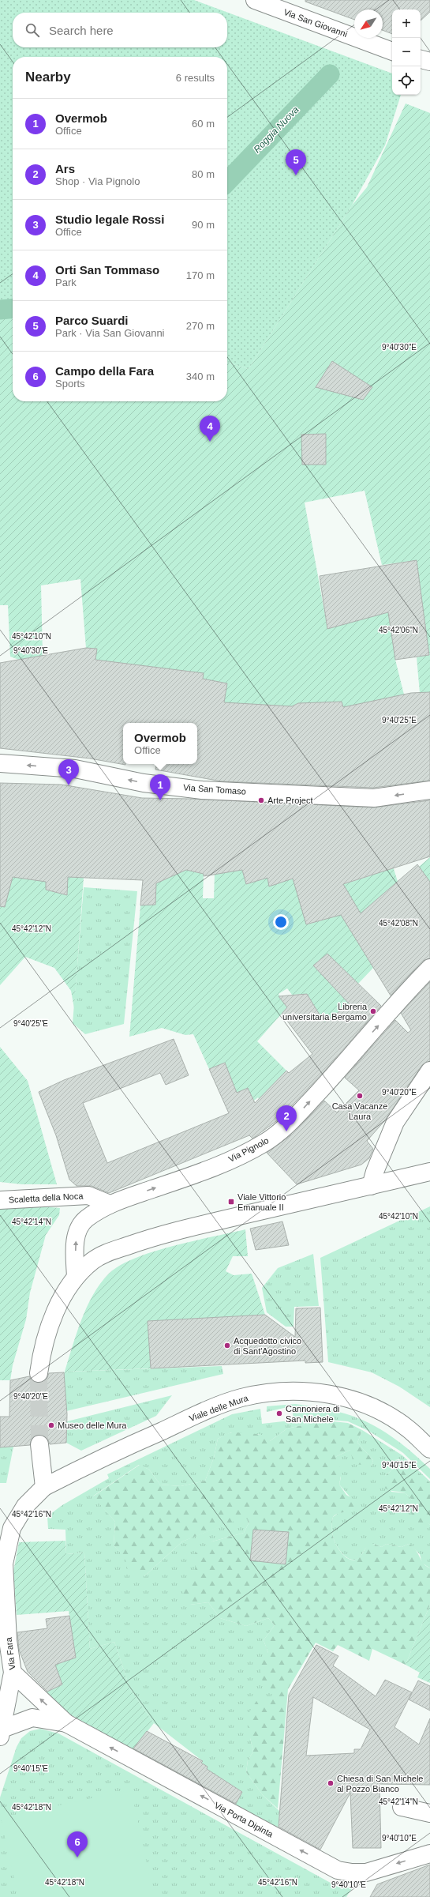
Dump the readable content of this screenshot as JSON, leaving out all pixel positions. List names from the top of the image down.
{
  "streets": {
    "street": [
      "Via San Giovanni",
      "Via San Tomaso",
      "Via Pignolo",
      "Scaletta della Noca",
      "Viale delle Mura",
      "Via Fara",
      "Via Porta Dipinta"
    ]
  },
  "crossings": [
    ["Via Pignolo", "Scaletta della Noca"],
    ["Viale delle Mura", "Via Fara"],
    ["Via Fara", "Via Porta Dipinta"]
  ],
  "one_way": ["Via San Tomaso", "Via Porta Dipinta"],
  "water": ["Roggia Nuova"],
  "places": {
    "other": [
      "Arte Project",
      "Libreria universitaria Bergamo",
      "Casa Vacanze Laura",
      "Acquedotto civico di Sant'Agostino",
      "Cannoniera di San Michele",
      "Museo delle Mura",
      "Chiesa di San Michele al Pozzo Bianco"
    ],
    "transit": ["Viale Vittorio Emanuale II"]
  },
  "north": "bottom left",
  "page": {
    "map_buttons": ["+", "−"],
    "search": "Search here",
    "heading": ["Nearby", "6 results"],
    "list": [
      {
        "mark": "1",
        "name": "Overmob",
        "note": "Office",
        "value": "60 m"
      },
      {
        "mark": "2",
        "name": "Ars",
        "note": "Shop · Via Pignolo",
        "value": "80 m"
      },
      {
        "mark": "3",
        "name": "Studio legale Rossi",
        "note": "Office",
        "value": "90 m"
      },
      {
        "mark": "4",
        "name": "Orti San Tommaso",
        "note": "Park",
        "value": "170 m"
      },
      {
        "mark": "5",
        "name": "Parco Suardi",
        "note": "Park · Via San Giovanni",
        "value": "270 m"
      },
      {
        "mark": "6",
        "name": "Campo della Fara",
        "note": "Sports",
        "value": "340 m"
      }
    ],
    "pins": [
      "5",
      "4",
      "3",
      "1",
      "2",
      "6"
    ],
    "popup": ["Overmob", "Office"]
  },
  "coordinates": [
    "9°40'30\"E",
    "45°42'06\"N",
    "45°42'10\"N",
    "9°40'25\"E",
    "45°42'08\"N",
    "45°42'12\"N",
    "9°40'20\"E",
    "45°42'14\"N",
    "9°40'15\"E",
    "45°42'16\"N",
    "45°42'18\"N",
    "9°40'10\"E"
  ]
}
